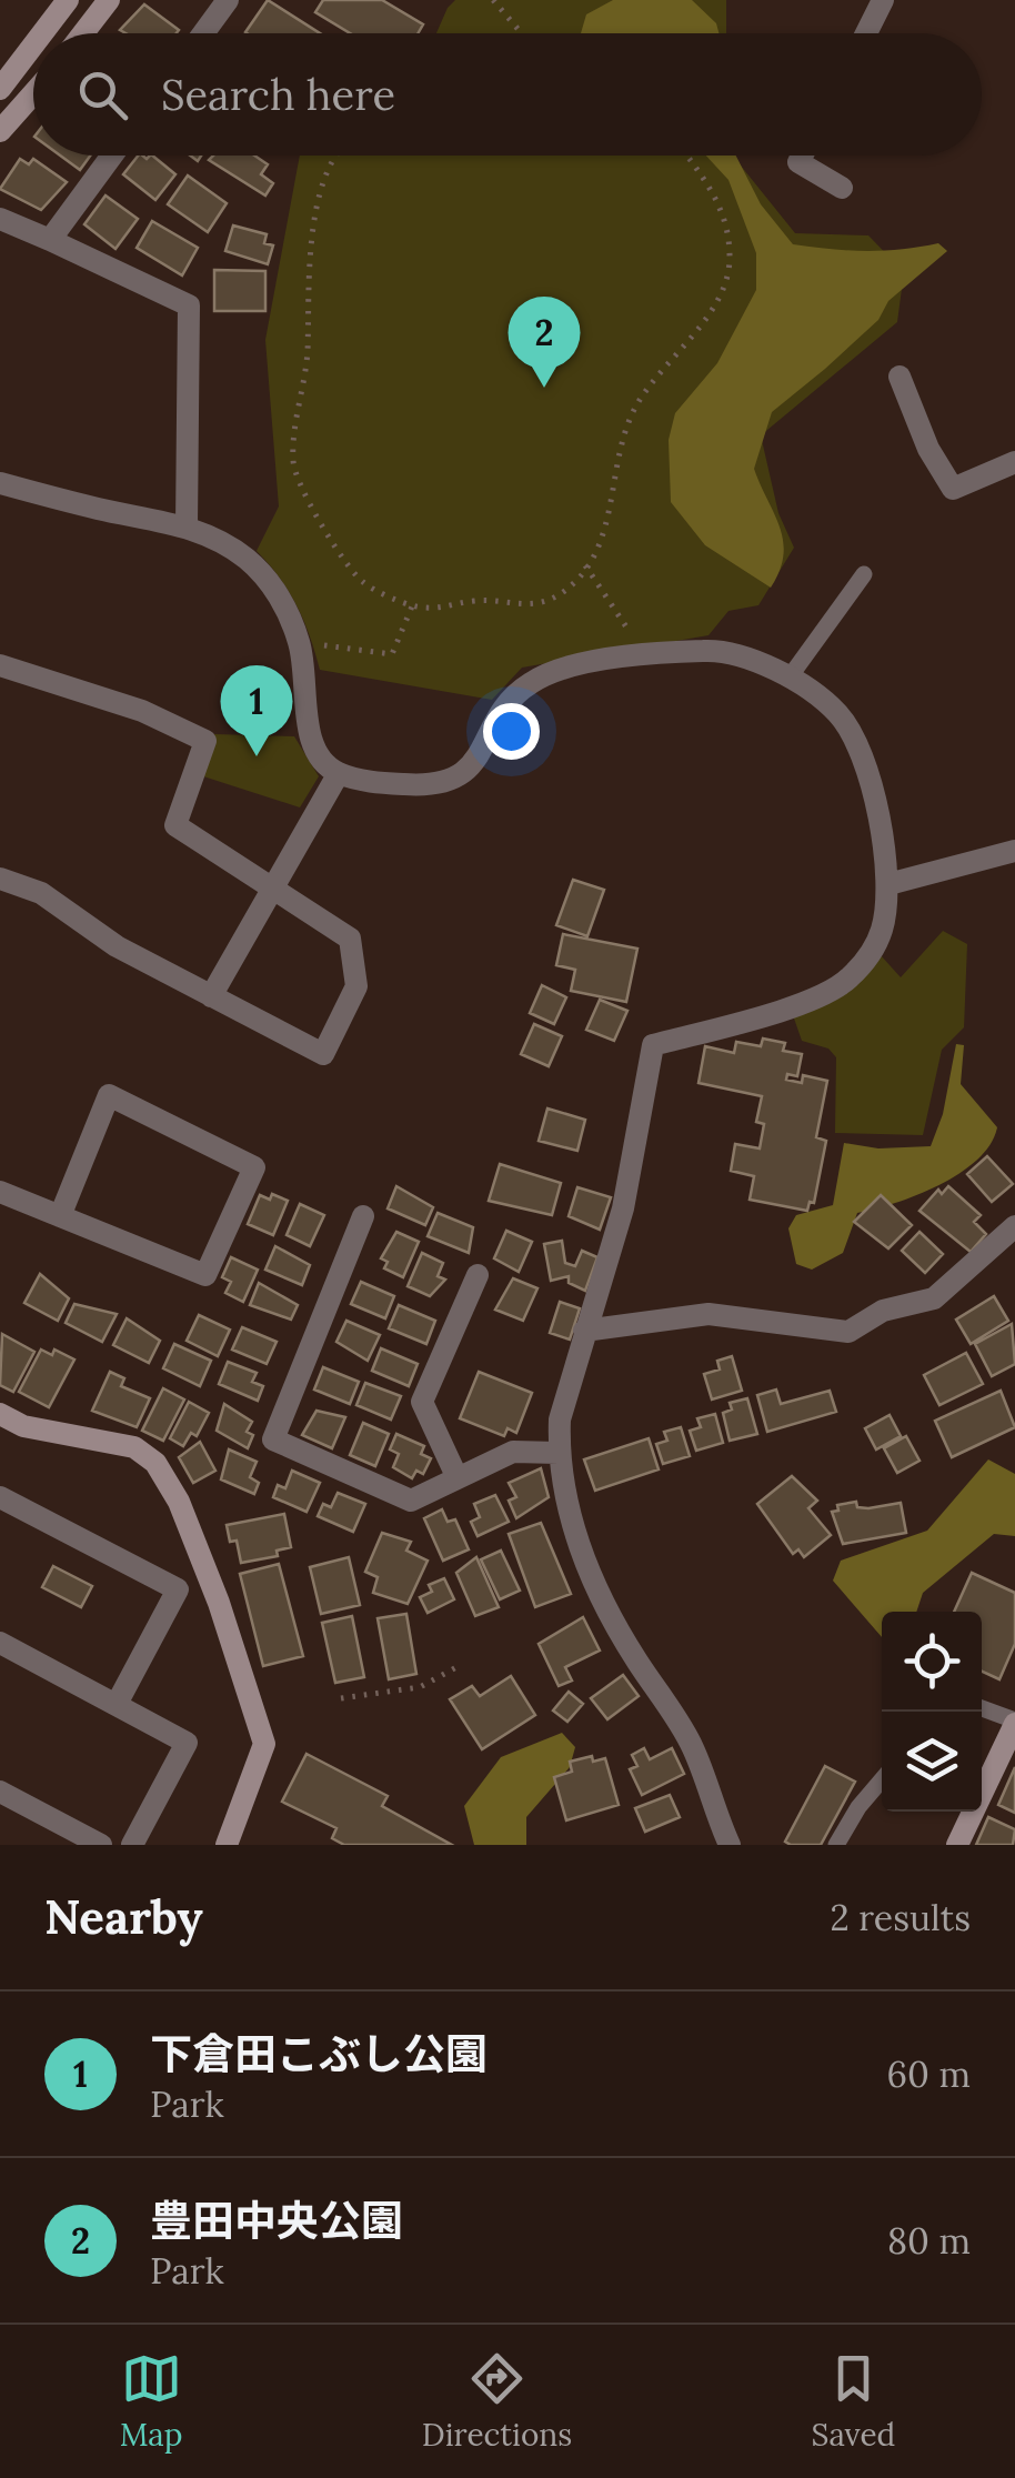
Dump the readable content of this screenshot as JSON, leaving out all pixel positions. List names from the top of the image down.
{
  "page": {
    "search": "Search here",
    "pins": ["2", "1"],
    "heading": ["Nearby", "2 results"],
    "list": [
      {
        "mark": "1",
        "name": "下倉田こぶし公園",
        "note": "Park",
        "value": "60 m"
      },
      {
        "mark": "2",
        "name": "豊田中央公園",
        "note": "Park",
        "value": "80 m"
      }
    ],
    "nav": ["Map", "Directions", "Saved"]
  }
}
